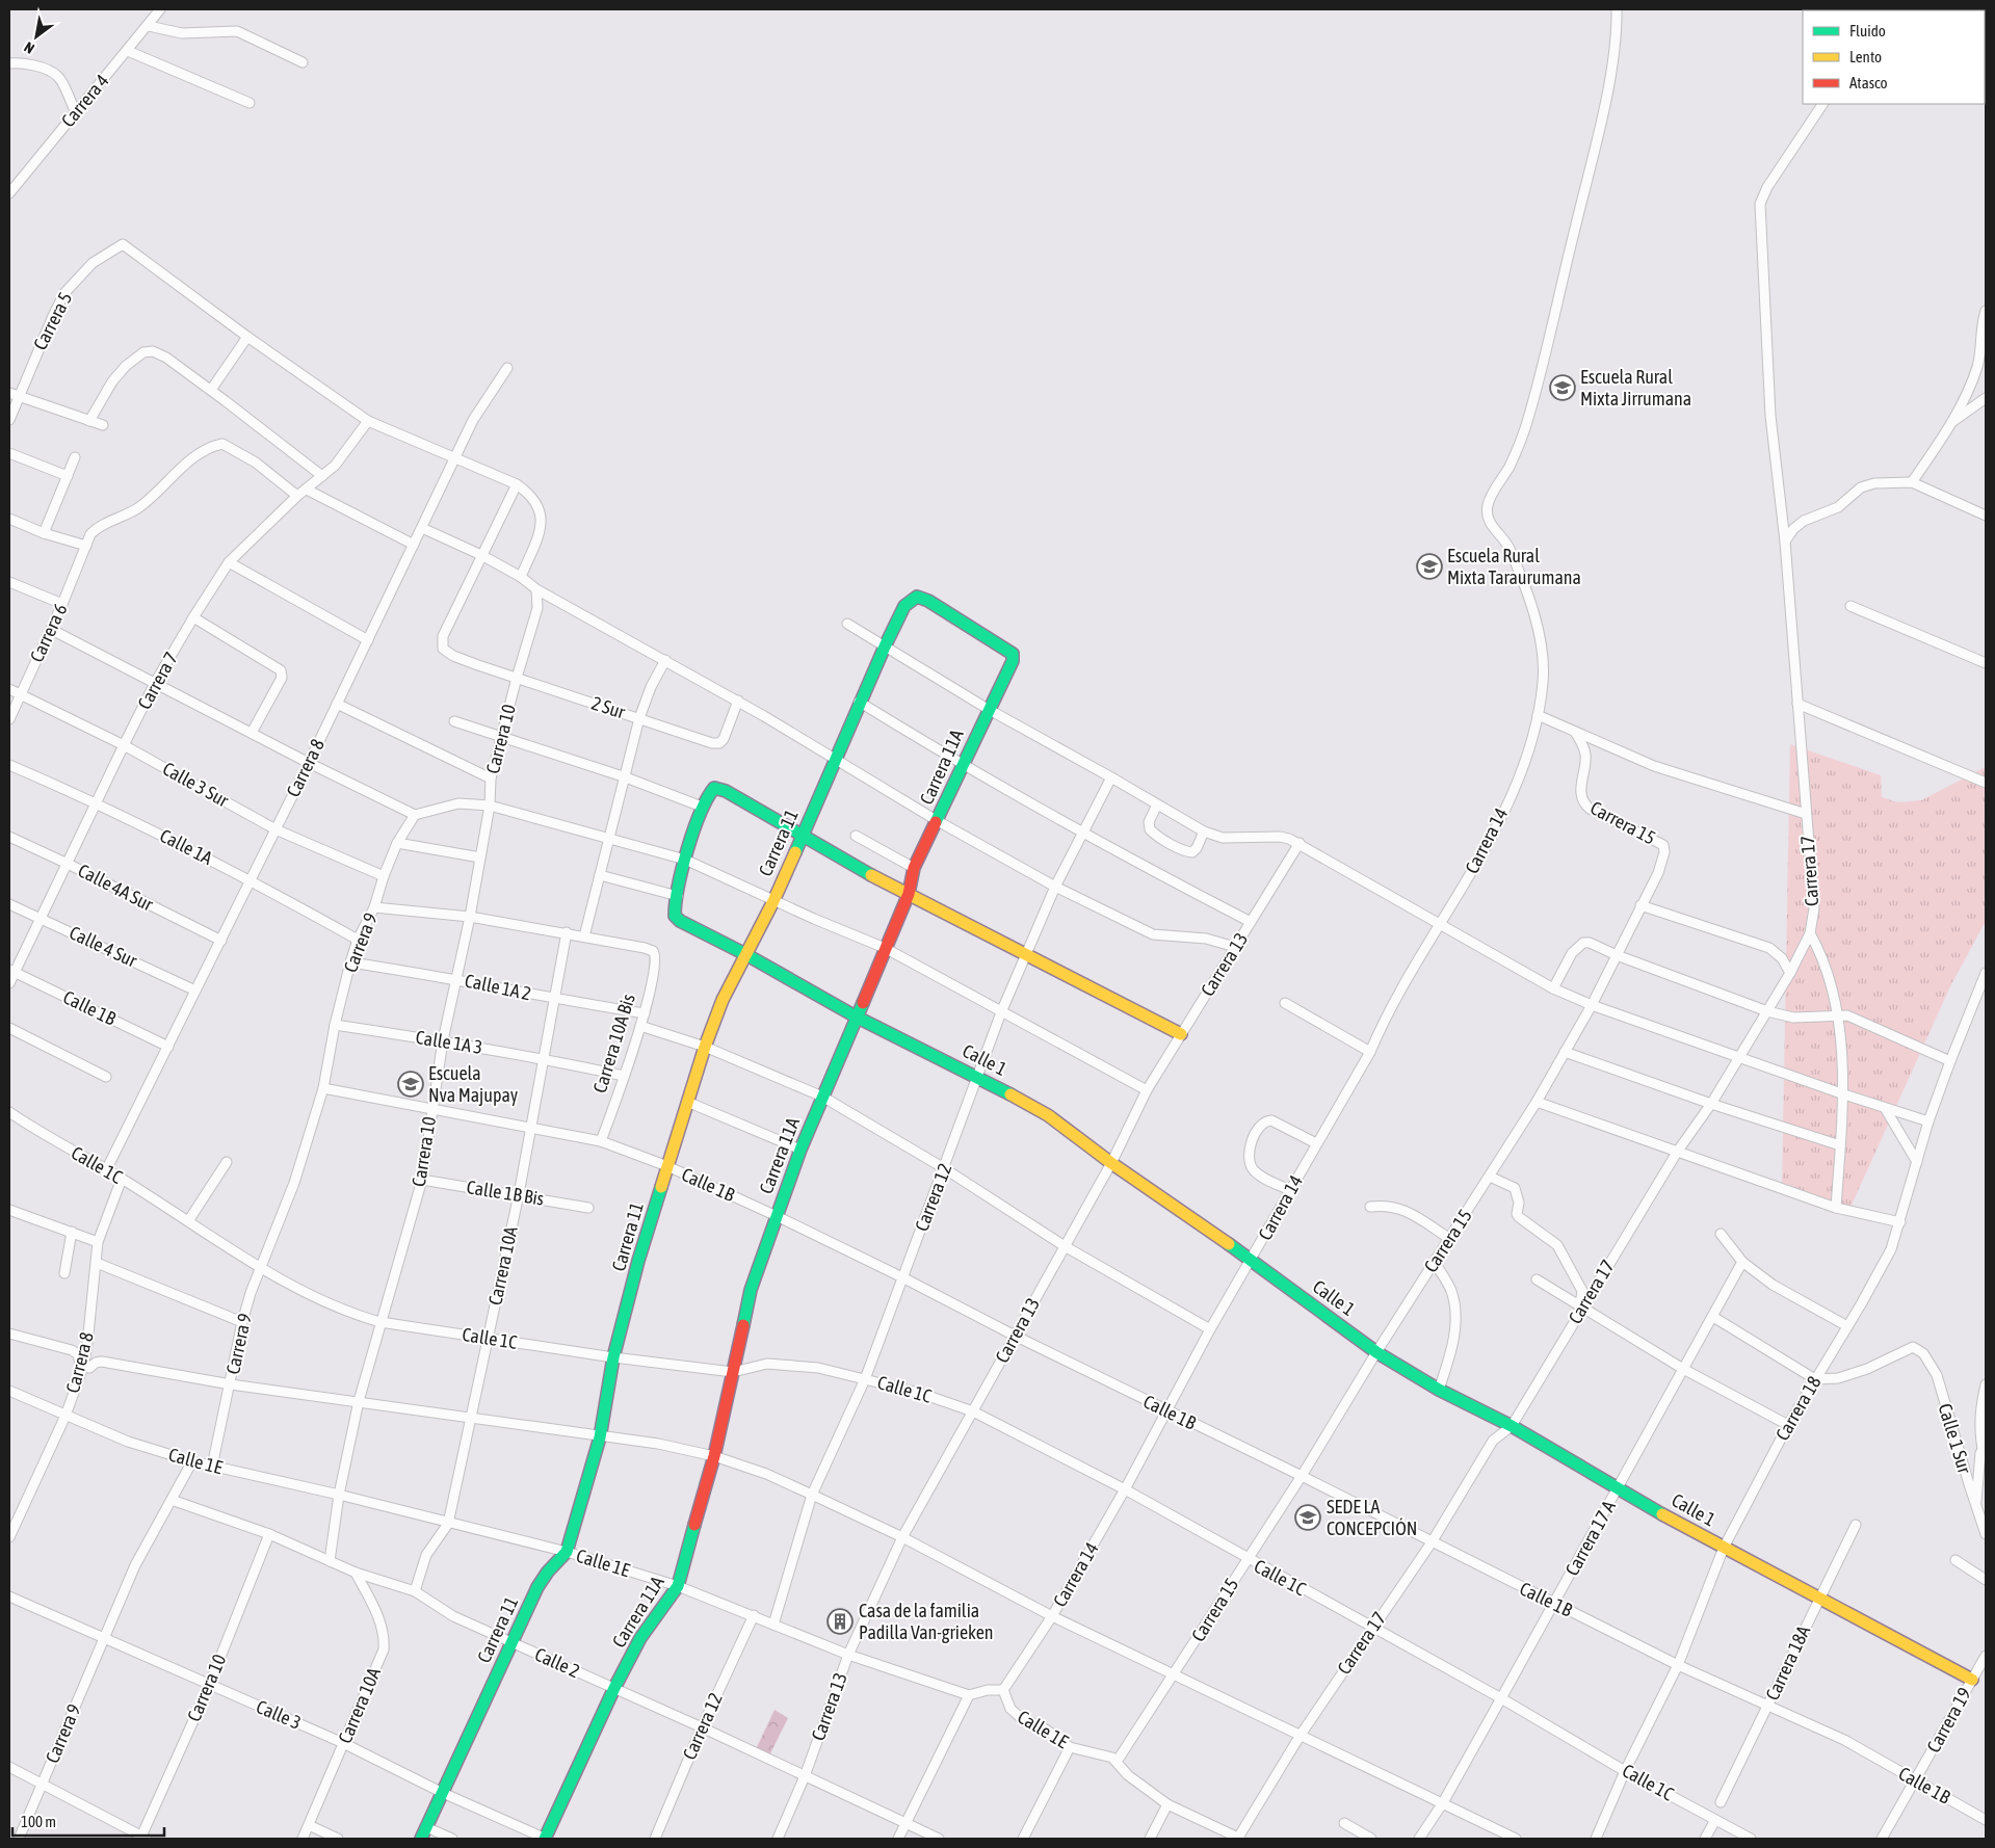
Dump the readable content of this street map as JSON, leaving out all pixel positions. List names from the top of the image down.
{
  "streets": {
    "street": [
      "Carrera 4",
      "Carrera 5",
      "Carrera 6",
      "Carrera 7",
      "2 Sur",
      "Carrera 10",
      "Carrera 11A",
      "Carrera 8",
      "Calle 3 Sur",
      "Carrera 15",
      "Carrera 14",
      "Carrera 11",
      "Calle 1A",
      "Carrera 17",
      "Calle 4A Sur",
      "Carrera 9",
      "Calle 4 Sur",
      "Carrera 13",
      "Calle 1A 2",
      "Calle 1B",
      "Calle 1A 3",
      "Carrera 10A Bis",
      "Calle 1",
      "Calle 1C",
      "Calle 1B Bis",
      "Carrera 12",
      "Carrera 10A",
      "Carrera 18",
      "Calle 1 Sur",
      "Calle 1E",
      "Carrera 17 A",
      "Calle 2",
      "Carrera 18A",
      "Calle 3",
      "Carrera 19"
    ]
  },
  "crossings": [
    ["Carrera 6", "Carrera 7"],
    ["Carrera 6", "Calle 3 Sur"],
    ["Carrera 7", "Calle 3 Sur"],
    ["Carrera 7", "Calle 1A"],
    ["Carrera 7", "Calle 4A Sur"],
    ["Carrera 7", "Calle 4 Sur"],
    ["Carrera 7", "Calle 1B"],
    ["2 Sur", "Carrera 10"],
    ["Carrera 10", "Calle 1A 2"],
    ["Carrera 10", "Calle 1B"],
    ["Carrera 10", "Calle 1A 3"],
    ["Carrera 10", "Calle 1C"],
    ["Carrera 10", "Calle 1B Bis"],
    ["Carrera 10", "Calle 1E"],
    ["Carrera 10", "Calle 2"],
    ["Carrera 10", "Calle 3"],
    ["Carrera 11A", "Carrera 11"],
    ["Carrera 11A", "Calle 1B"],
    ["Carrera 11A", "Calle 1"],
    ["Carrera 11A", "Calle 1C"],
    ["Carrera 11A", "Calle 1E"],
    ["Carrera 11A", "Calle 2"],
    ["Carrera 11A", "Calle 3"],
    ["Carrera 8", "Calle 3 Sur"],
    ["Carrera 8", "Calle 1A"],
    ["Carrera 8", "Calle 4A Sur"],
    ["Carrera 8", "Calle 4 Sur"],
    ["Carrera 8", "Calle 1B"],
    ["Carrera 8", "Calle 1C"],
    ["Carrera 8", "Calle 1E"],
    ["Calle 3 Sur", "Carrera 9"],
    ["Carrera 15", "Calle 1B"],
    ["Carrera 15", "Calle 1"],
    ["Carrera 15", "Calle 1C"],
    ["Carrera 15", "Calle 1E"],
    ["Carrera 14", "Calle 1B"],
    ["Carrera 14", "Calle 1"],
    ["Carrera 14", "Calle 1C"],
    ["Carrera 14", "Calle 1E"],
    ["Carrera 11", "Calle 1B"],
    ["Carrera 11", "Calle 1"],
    ["Carrera 11", "Calle 1C"],
    ["Carrera 11", "Calle 1E"],
    ["Carrera 11", "Calle 2"],
    ["Carrera 11", "Calle 3"],
    ["Calle 1A", "Carrera 9"],
    ["Carrera 17", "Calle 1B"],
    ["Carrera 17", "Calle 1"],
    ["Carrera 17", "Calle 1C"],
    ["Carrera 17", "Calle 1E"],
    ["Carrera 9", "Calle 1A 2"],
    ["Carrera 9", "Calle 1B"],
    ["Carrera 9", "Calle 1A 3"],
    ["Carrera 9", "Calle 1C"],
    ["Carrera 9", "Calle 1E"],
    ["Carrera 9", "Calle 2"],
    ["Carrera 9", "Calle 3"],
    ["Carrera 13", "Calle 1B"],
    ["Carrera 13", "Calle 1"],
    ["Carrera 13", "Calle 1C"],
    ["Carrera 13", "Calle 1E"],
    ["Carrera 13", "Calle 2"],
    ["Calle 1A 2", "Carrera 10A Bis"],
    ["Calle 1A 2", "Carrera 10A"],
    ["Calle 1B", "Carrera 10A Bis"],
    ["Calle 1B", "Carrera 12"],
    ["Calle 1B", "Carrera 10A"],
    ["Calle 1B", "Carrera 18"],
    ["Calle 1B", "Carrera 17 A"],
    ["Calle 1B", "Carrera 18A"],
    ["Calle 1B", "Carrera 19"],
    ["Calle 1A 3", "Carrera 10A Bis"],
    ["Calle 1A 3", "Carrera 10A"],
    ["Calle 1", "Carrera 12"],
    ["Calle 1", "Carrera 18"],
    ["Calle 1", "Carrera 17 A"],
    ["Calle 1", "Carrera 18A"],
    ["Calle 1", "Carrera 19"],
    ["Calle 1C", "Carrera 12"],
    ["Calle 1C", "Carrera 10A"],
    ["Calle 1C", "Carrera 18"],
    ["Calle 1C", "Carrera 17 A"],
    ["Calle 1B Bis", "Carrera 10A"],
    ["Carrera 12", "Calle 1E"],
    ["Carrera 12", "Calle 2"],
    ["Carrera 10A", "Calle 1E"],
    ["Carrera 10A", "Calle 2"],
    ["Carrera 10A", "Calle 3"],
    ["Carrera 18", "Calle 1 Sur"]
  ],
  "places": {
    "school or university": [
      "Escuela Rural Mixta Jirrumana",
      "Escuela Rural Mixta Taraurumana",
      "Escuela Nva Majupay",
      "SEDE LA CONCEPCIÓN"
    ],
    "building": ["Casa de la familia Padilla Van-grieken"]
  },
  "legend": ["Fluido", "Lento", "Atasco"],
  "scale_bar": "100 m",
  "north": "bottom left"
}
